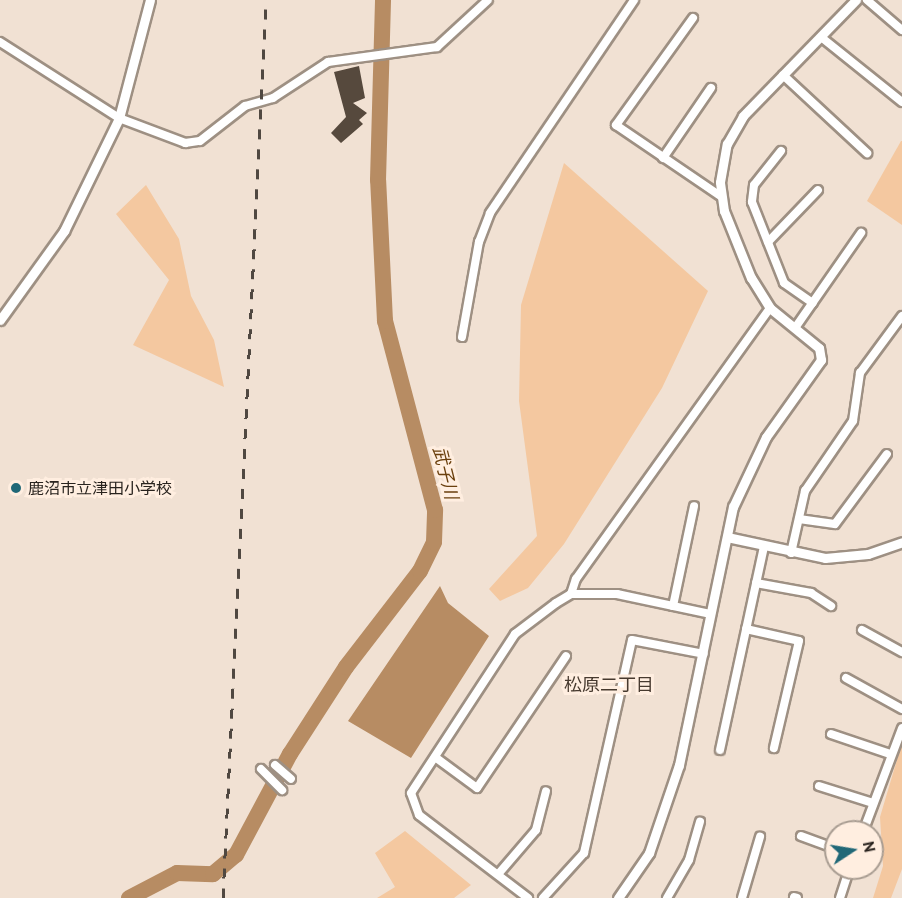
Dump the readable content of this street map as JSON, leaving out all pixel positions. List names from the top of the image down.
{
  "districts": ["松原二丁目"],
  "water": ["武子川"],
  "places": ["鹿沼市立津田小学校"],
  "north": "right"
}
